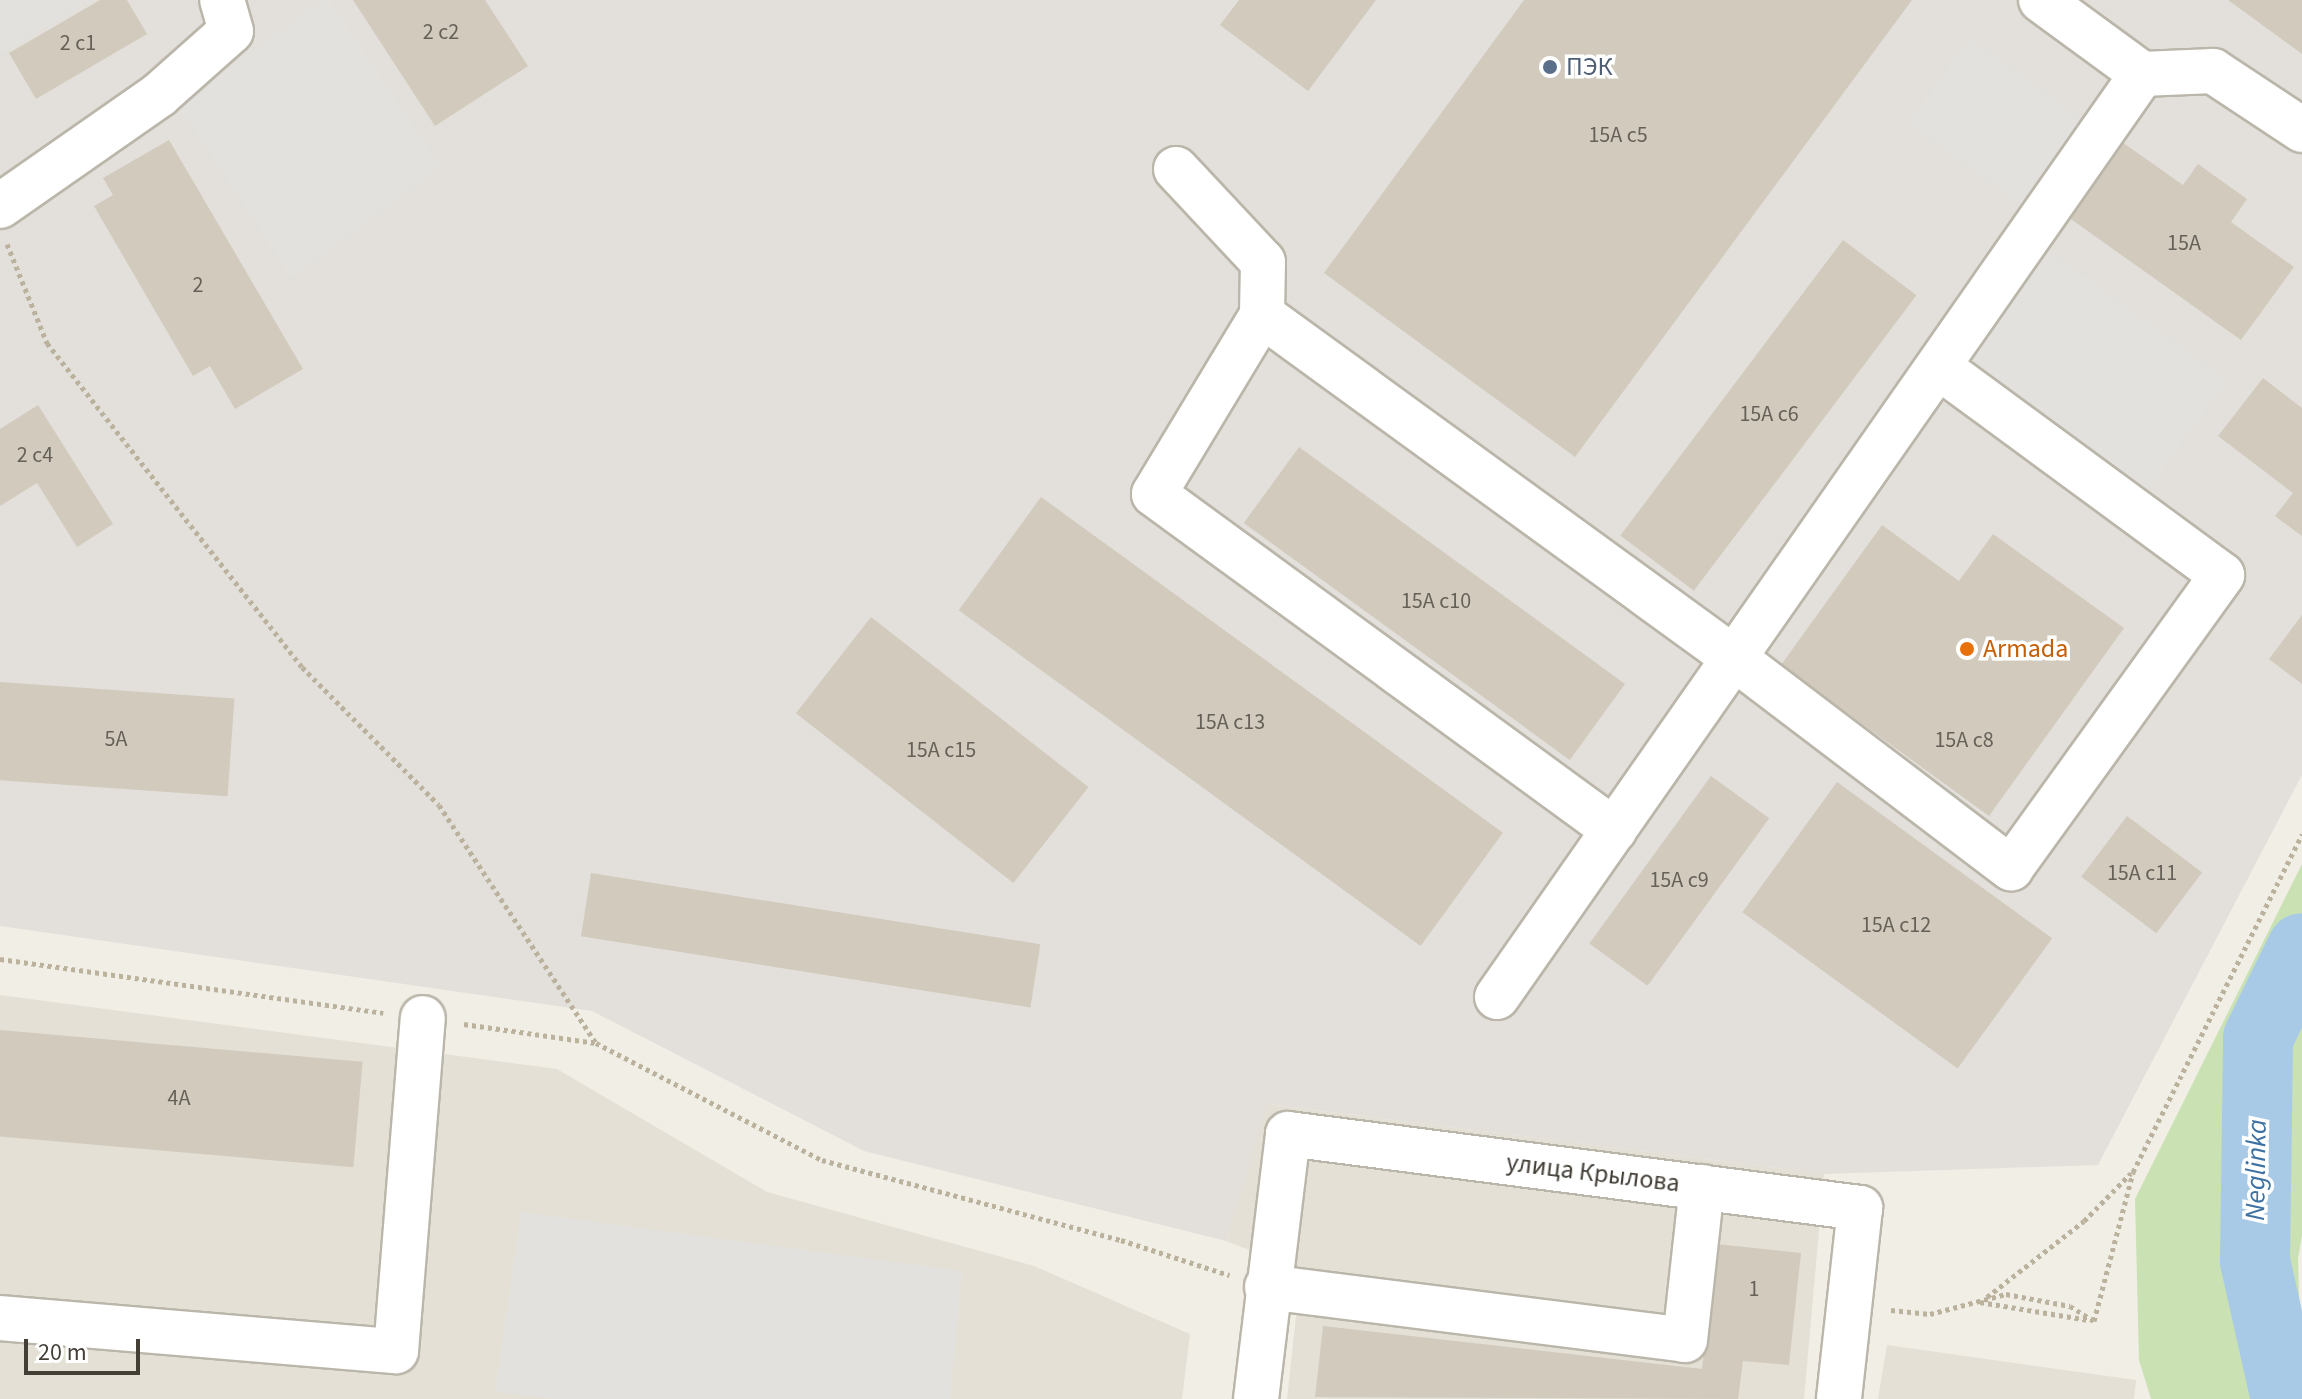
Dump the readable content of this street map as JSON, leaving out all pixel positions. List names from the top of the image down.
{
  "streets": {
    "street": ["улица Крылова"]
  },
  "water": ["Neglinka"],
  "places": ["ПЭК", "Armada"],
  "house_numbers": [
    "2 с2",
    "2 с1",
    "15А с5",
    "15А",
    "2",
    "15А с6",
    "2 с4",
    "15А с10",
    "15А с13",
    "5А",
    "15А с8",
    "15А с15",
    "15А с11",
    "15А с9",
    "15А с12",
    "4А",
    "1"
  ],
  "scale_bar": "20 m"
}
